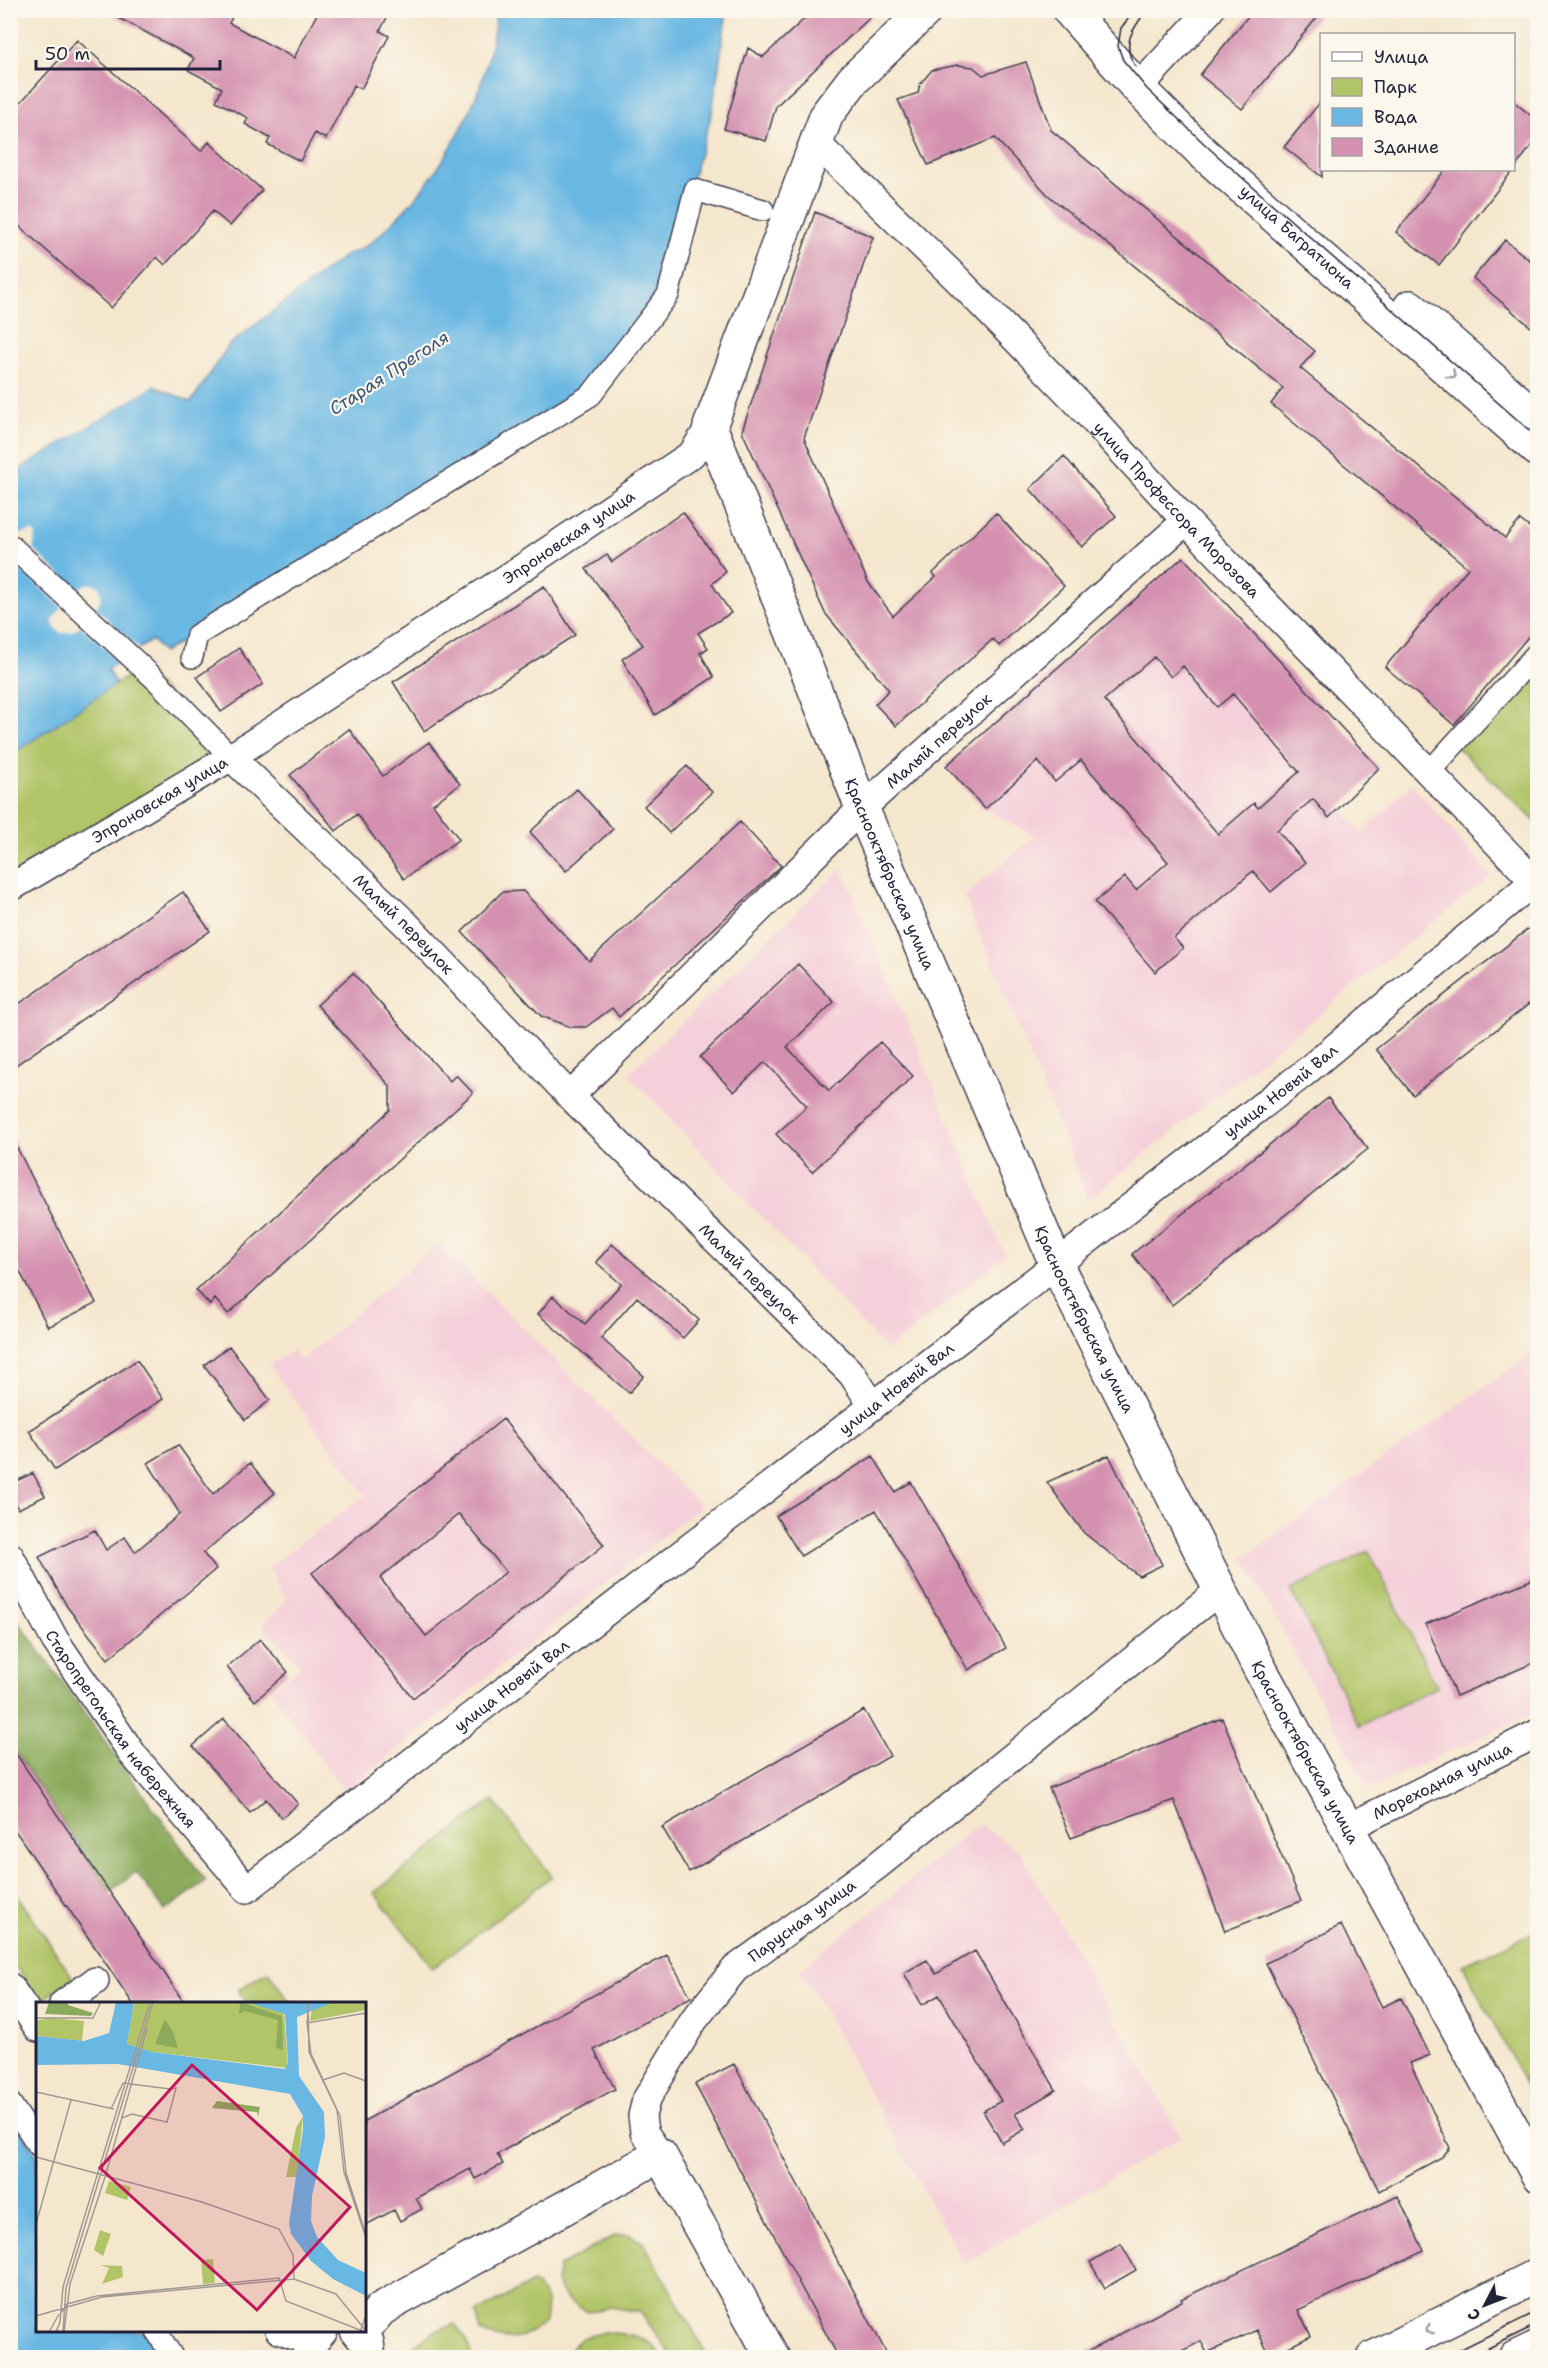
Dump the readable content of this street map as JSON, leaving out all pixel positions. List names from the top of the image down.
{
  "streets": {
    "street": [
      "улица Багратиона",
      "улица Профессора Морозова",
      "Эпроновская улица",
      "Малый переулок",
      "Краснооктябрьская улица",
      "улица Новый Вал",
      "Старопрегольская набережная",
      "Мореходная улица",
      "Парусная улица"
    ]
  },
  "crossings": [
    ["улица Профессора Морозова", "Эпроновская улица"],
    ["улица Профессора Морозова", "Малый переулок"],
    ["улица Профессора Морозова", "улица Новый Вал"],
    ["Эпроновская улица", "Малый переулок"],
    ["Эпроновская улица", "Краснооктябрьская улица"],
    ["Малый переулок", "Краснооктябрьская улица"],
    ["Малый переулок", "улица Новый Вал"],
    ["Краснооктябрьская улица", "улица Новый Вал"],
    ["Краснооктябрьская улица", "Мореходная улица"],
    ["Краснооктябрьская улица", "Парусная улица"],
    ["улица Новый Вал", "Старопрегольская набережная"]
  ],
  "water": ["Старая Преголя"],
  "legend": [
    "Улица",
    "Парк",
    "Вода",
    "Здание"
  ],
  "scale_bar": "50 m",
  "north": "bottom left"
}
